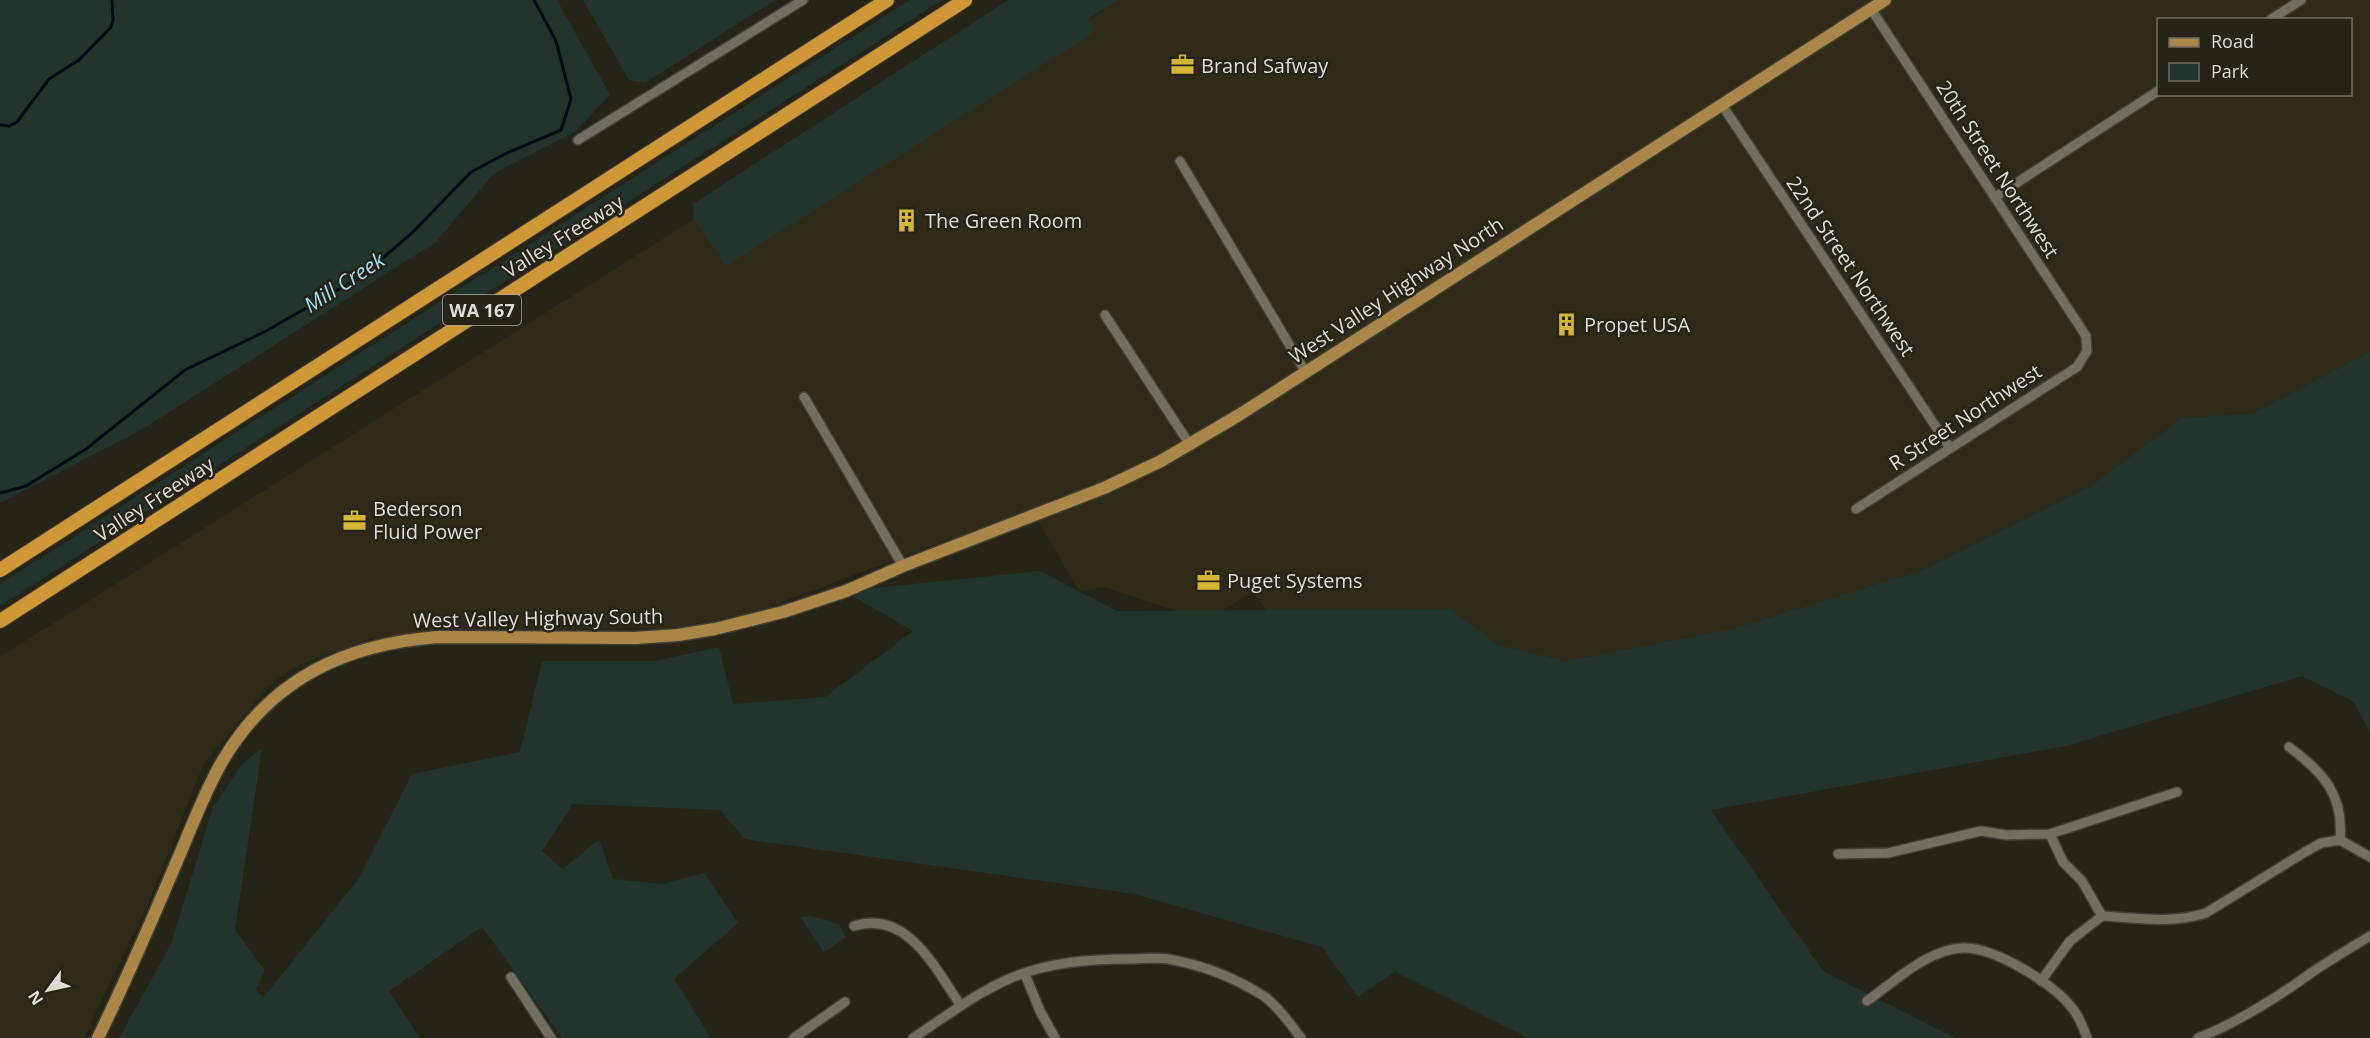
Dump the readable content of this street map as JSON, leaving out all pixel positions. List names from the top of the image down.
{
  "streets": {
    "highway": ["Valley Freeway", "WA 167"],
    "main road": ["West Valley Highway North", "West Valley Highway South"],
    "street": ["20th Street Northwest", "22nd Street Northwest", "R Street Northwest"]
  },
  "crossings": [
    ["20th Street Northwest", "West Valley Highway North"],
    ["20th Street Northwest", "R Street Northwest"],
    ["22nd Street Northwest", "West Valley Highway North"],
    ["22nd Street Northwest", "R Street Northwest"],
    ["West Valley Highway North", "West Valley Highway South"]
  ],
  "water": ["Mill Creek"],
  "places": {
    "office": ["Brand Safway", "Bederson Fluid Power", "Puget Systems"],
    "building": ["The Green Room", "Propet USA"]
  },
  "legend": ["Road", "Park"],
  "north": "bottom left"
}
